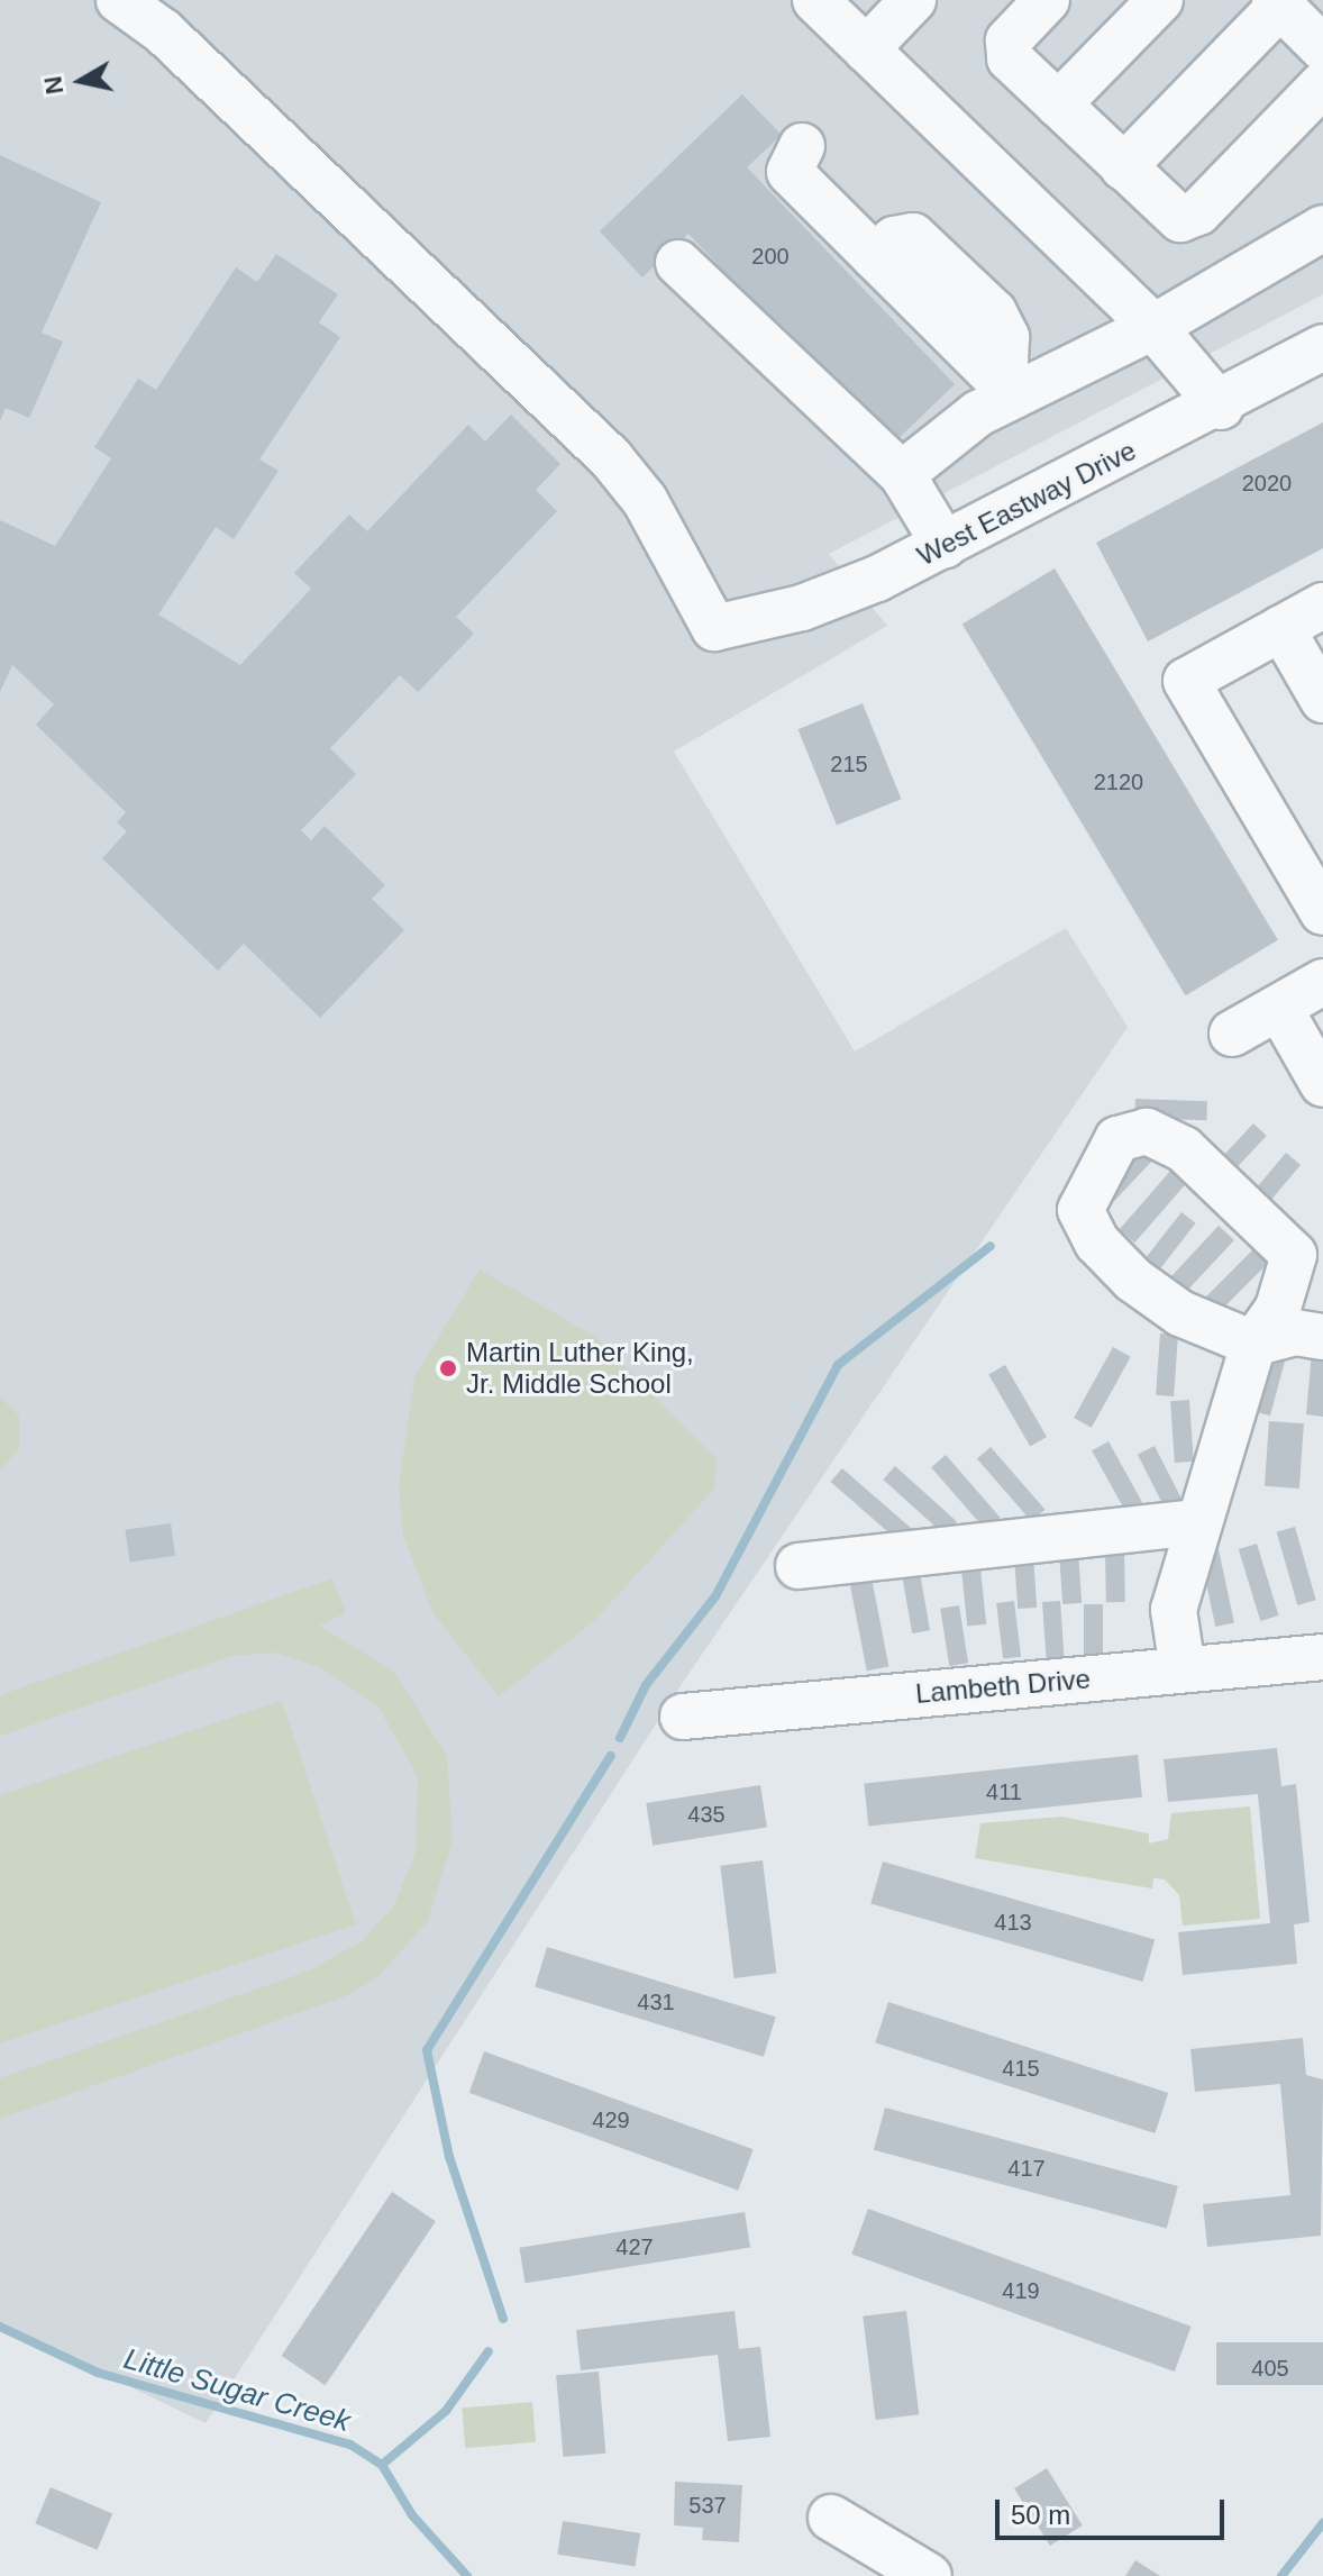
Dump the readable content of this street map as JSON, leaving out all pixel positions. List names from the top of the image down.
{
  "streets": {
    "street": ["West Eastway Drive", "Lambeth Drive"]
  },
  "water": ["Little Sugar Creek"],
  "places": ["Martin Luther King, Jr. Middle School"],
  "house_numbers": [
    "200",
    "2020",
    "215",
    "2120",
    "411",
    "435",
    "413",
    "431",
    "415",
    "429",
    "417",
    "427",
    "419",
    "405",
    "537"
  ],
  "scale_bar": "50 m",
  "north": "left"
}
